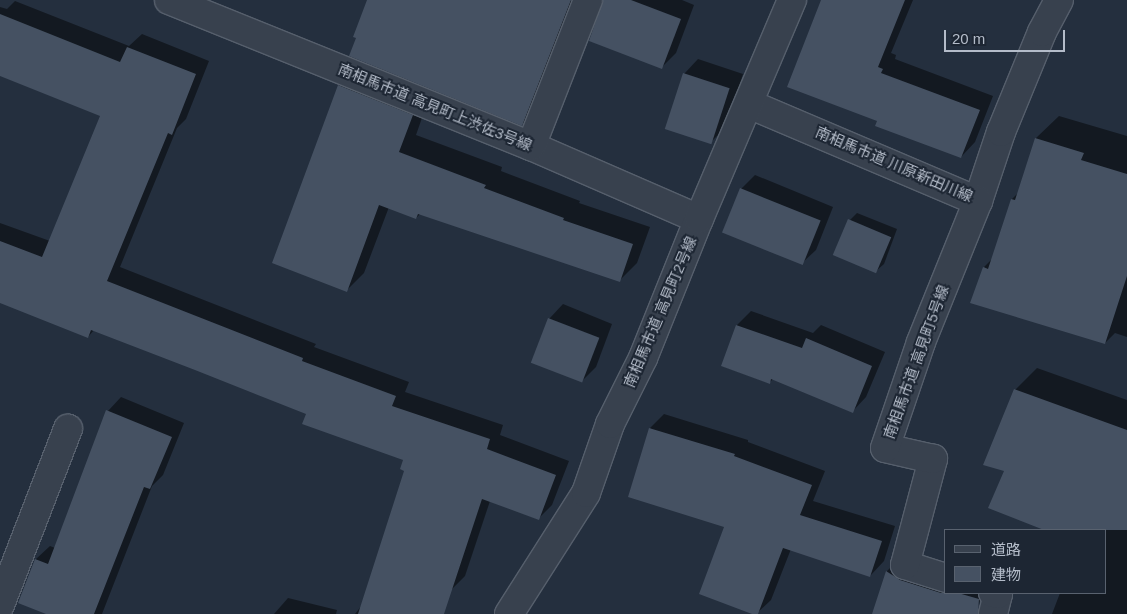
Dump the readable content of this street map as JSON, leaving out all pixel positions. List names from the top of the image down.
{
  "streets": {
    "street": [
      "南相馬市道 高見町上渋佐3号線",
      "南相馬市道 川原新田川線",
      "南相馬市道 高見町2号線",
      "南相馬市道 高見町5号線"
    ]
  },
  "crossings": [
    ["南相馬市道 高見町上渋佐3号線", "南相馬市道 高見町2号線"],
    ["南相馬市道 川原新田川線", "南相馬市道 高見町2号線"],
    ["南相馬市道 川原新田川線", "南相馬市道 高見町5号線"]
  ],
  "legend": ["道路", "建物"],
  "scale_bar": "20 m"
}
